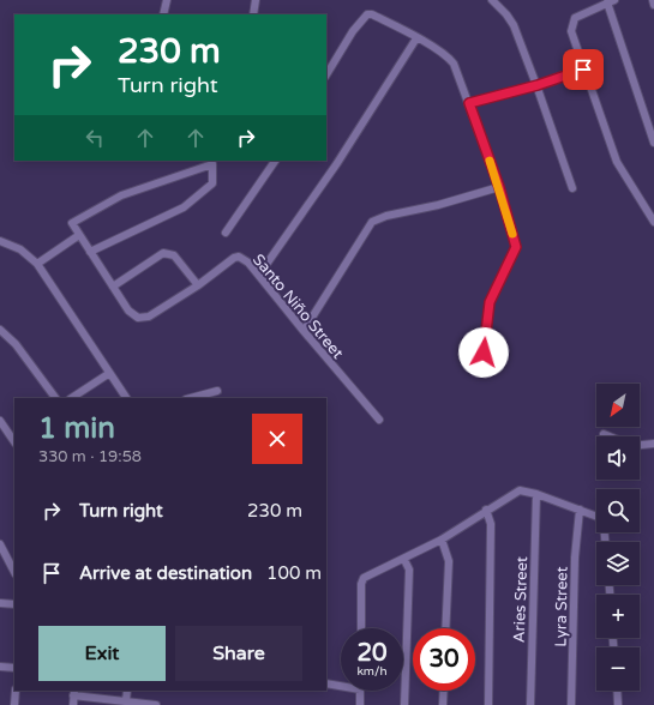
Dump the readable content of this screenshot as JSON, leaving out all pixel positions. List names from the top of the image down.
{
  "streets": {
    "street": ["Santo Niño Street", "Aries Street", "Lyra Street"]
  },
  "north": "bottom left",
  "page": {
    "turn": ["230 m", "Turn right"],
    "map_buttons": ["+", "−"],
    "heading": ["1 min", "330 m · 19:58"],
    "list": [
      {
        "name": "Turn right",
        "value": "230 m"
      },
      {
        "name": "Arrive at destination",
        "value": "100 m"
      }
    ],
    "buttons": ["Exit", "Share"],
    "speed": "20 km/h",
    "limit": "30"
  }
}
